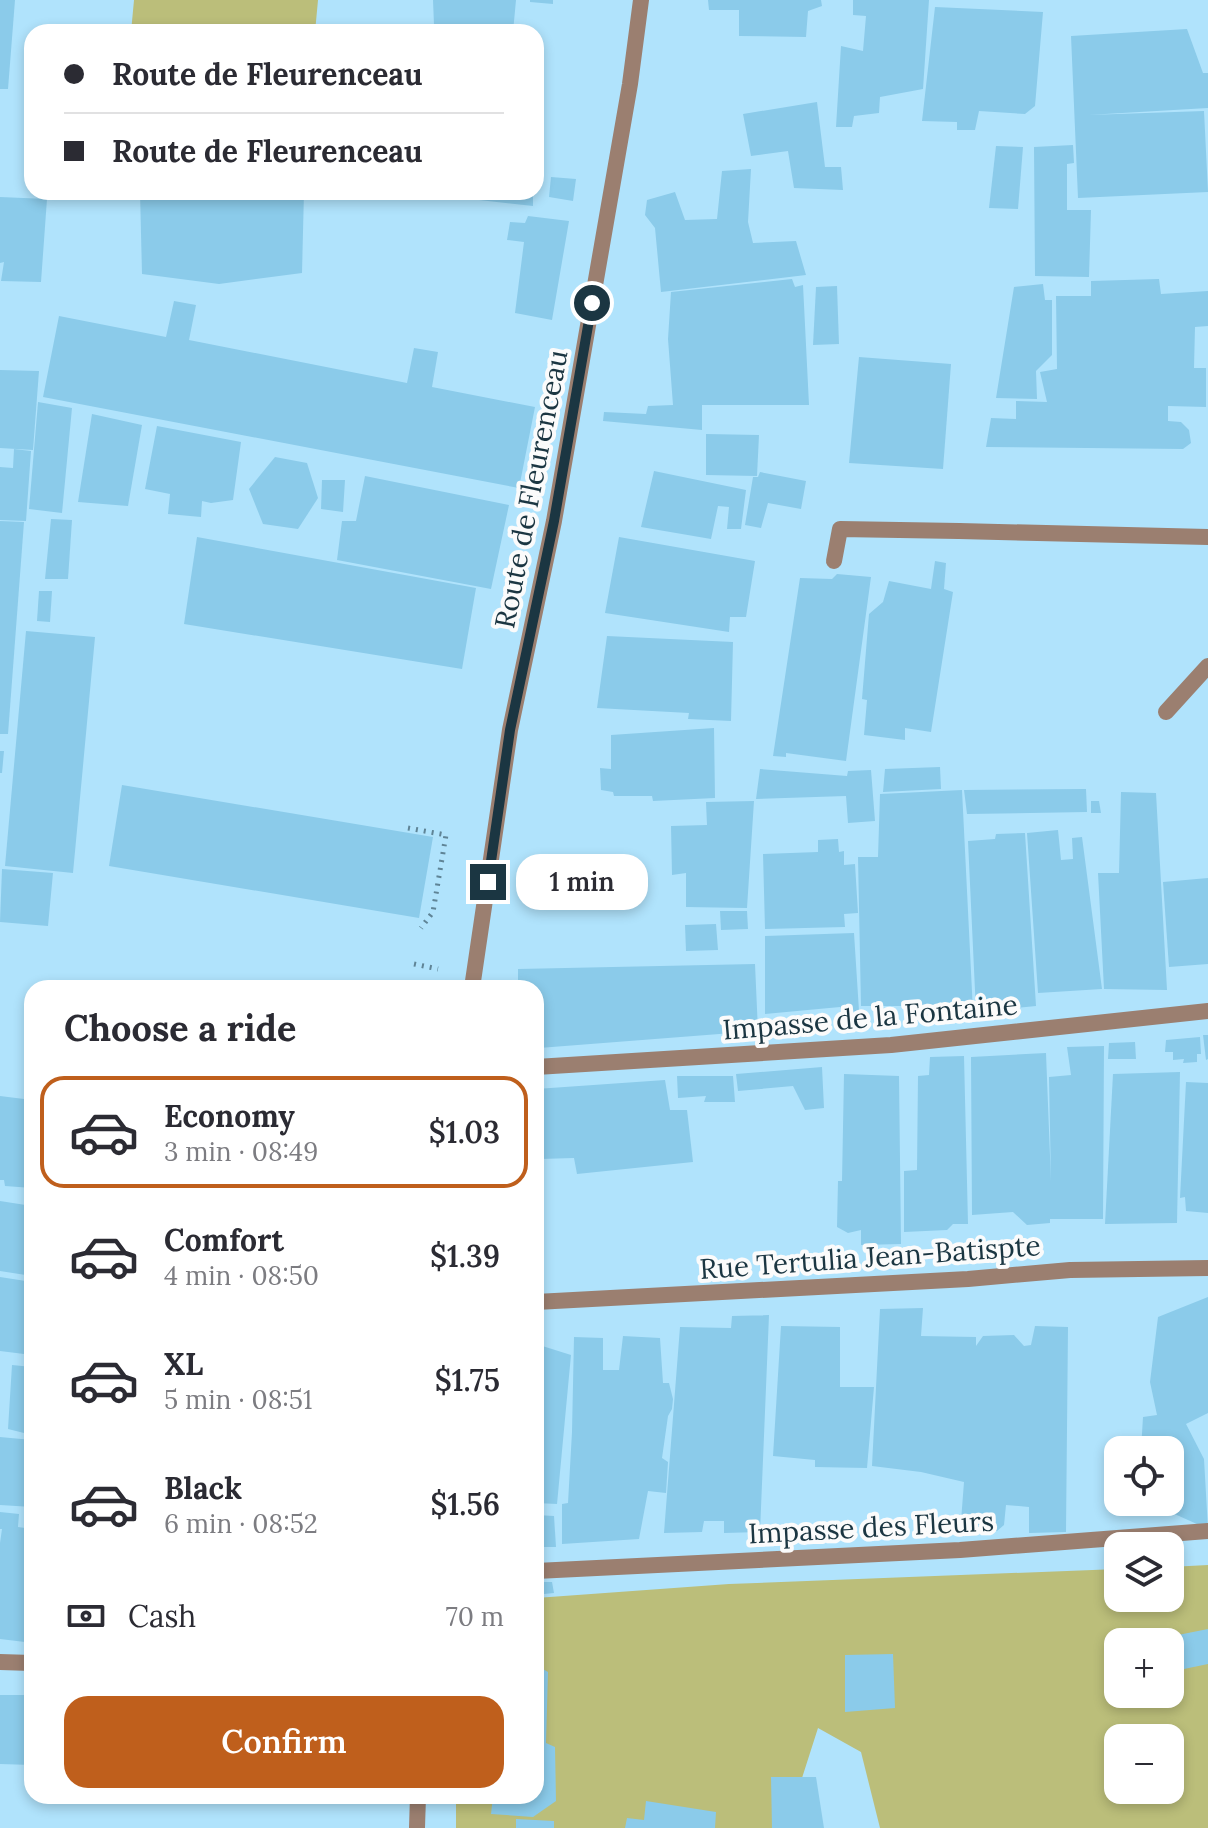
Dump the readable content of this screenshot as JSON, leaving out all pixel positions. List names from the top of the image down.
{
  "streets": {
    "street": [
      "Route de Fleurenceau",
      "Impasse de la Fontaine",
      "Rue Tertulia Jean-Batispte",
      "Impasse des Fleurs"
    ]
  },
  "page": {
    "banner": ["Route de Fleurenceau", "Route de Fleurenceau"],
    "bubble": "1 min",
    "heading": "Choose a ride",
    "list": [
      {
        "name": "Economy",
        "note": "3 min · 08:49",
        "value": "$1.03"
      },
      {
        "name": "Comfort",
        "note": "4 min · 08:50",
        "value": "$1.39"
      },
      {
        "name": "XL",
        "note": "5 min · 08:51",
        "value": "$1.75"
      },
      {
        "name": "Black",
        "note": "6 min · 08:52",
        "value": "$1.56"
      }
    ],
    "map_buttons": ["+", "−"],
    "pay": ["Cash", "70 m"],
    "buttons": "Confirm"
  }
}
